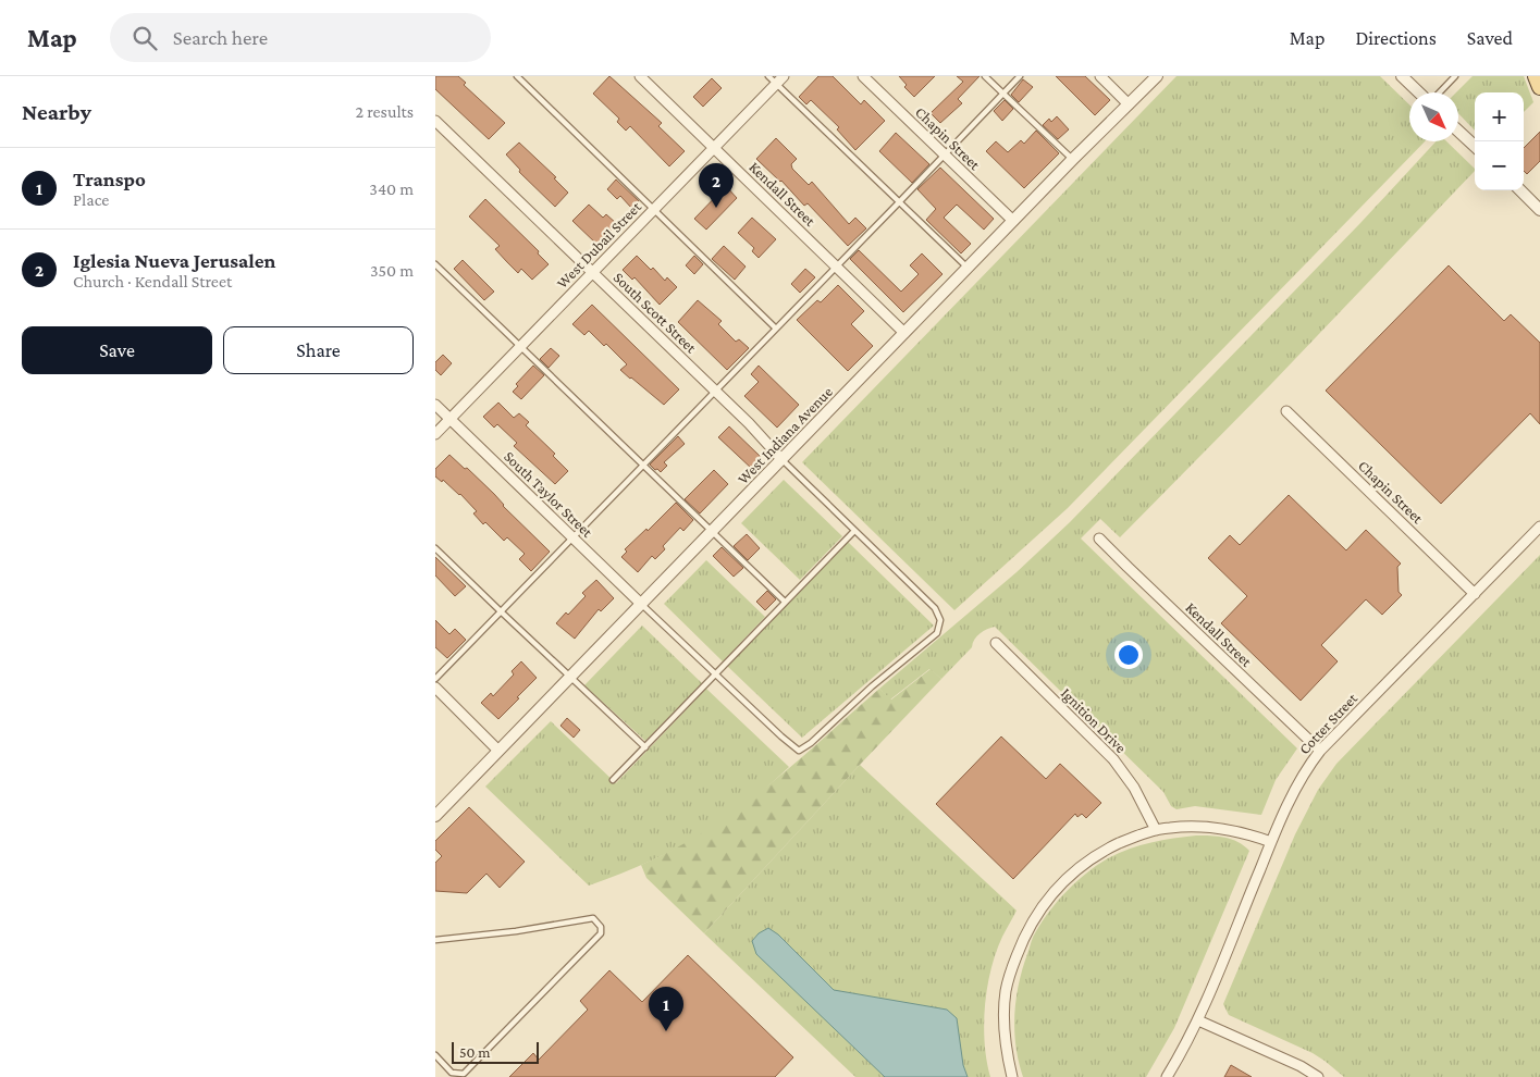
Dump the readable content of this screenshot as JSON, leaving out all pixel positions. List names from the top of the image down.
{
  "streets": {
    "street": [
      "Chapin Street",
      "Kendall Street",
      "West Dubail Street",
      "South Scott Street",
      "West Indiana Avenue",
      "South Taylor Street",
      "Ignition Drive",
      "Cotter Street"
    ]
  },
  "crossings": [
    ["Chapin Street", "West Indiana Avenue"],
    ["Chapin Street", "Cotter Street"],
    ["Kendall Street", "West Dubail Street"],
    ["Kendall Street", "West Indiana Avenue"],
    ["Kendall Street", "Cotter Street"],
    ["West Dubail Street", "South Scott Street"],
    ["West Dubail Street", "South Taylor Street"],
    ["South Scott Street", "West Indiana Avenue"],
    ["West Indiana Avenue", "South Taylor Street"]
  ],
  "scale_bar": "50 m",
  "north": "bottom right",
  "page": {
    "header": "Map",
    "search": "Search here",
    "nav": ["Map", "Directions", "Saved"],
    "heading": ["Nearby", "2 results"],
    "map_buttons": ["+", "−"],
    "list": [
      {
        "mark": "1",
        "name": "Transpo",
        "note": "Place",
        "value": "340 m"
      },
      {
        "mark": "2",
        "name": "Iglesia Nueva Jerusalen",
        "note": "Church · Kendall Street",
        "value": "350 m"
      }
    ],
    "pins": ["2", "1"],
    "buttons": ["Save", "Share"],
    "scale": "50 m"
  }
}
